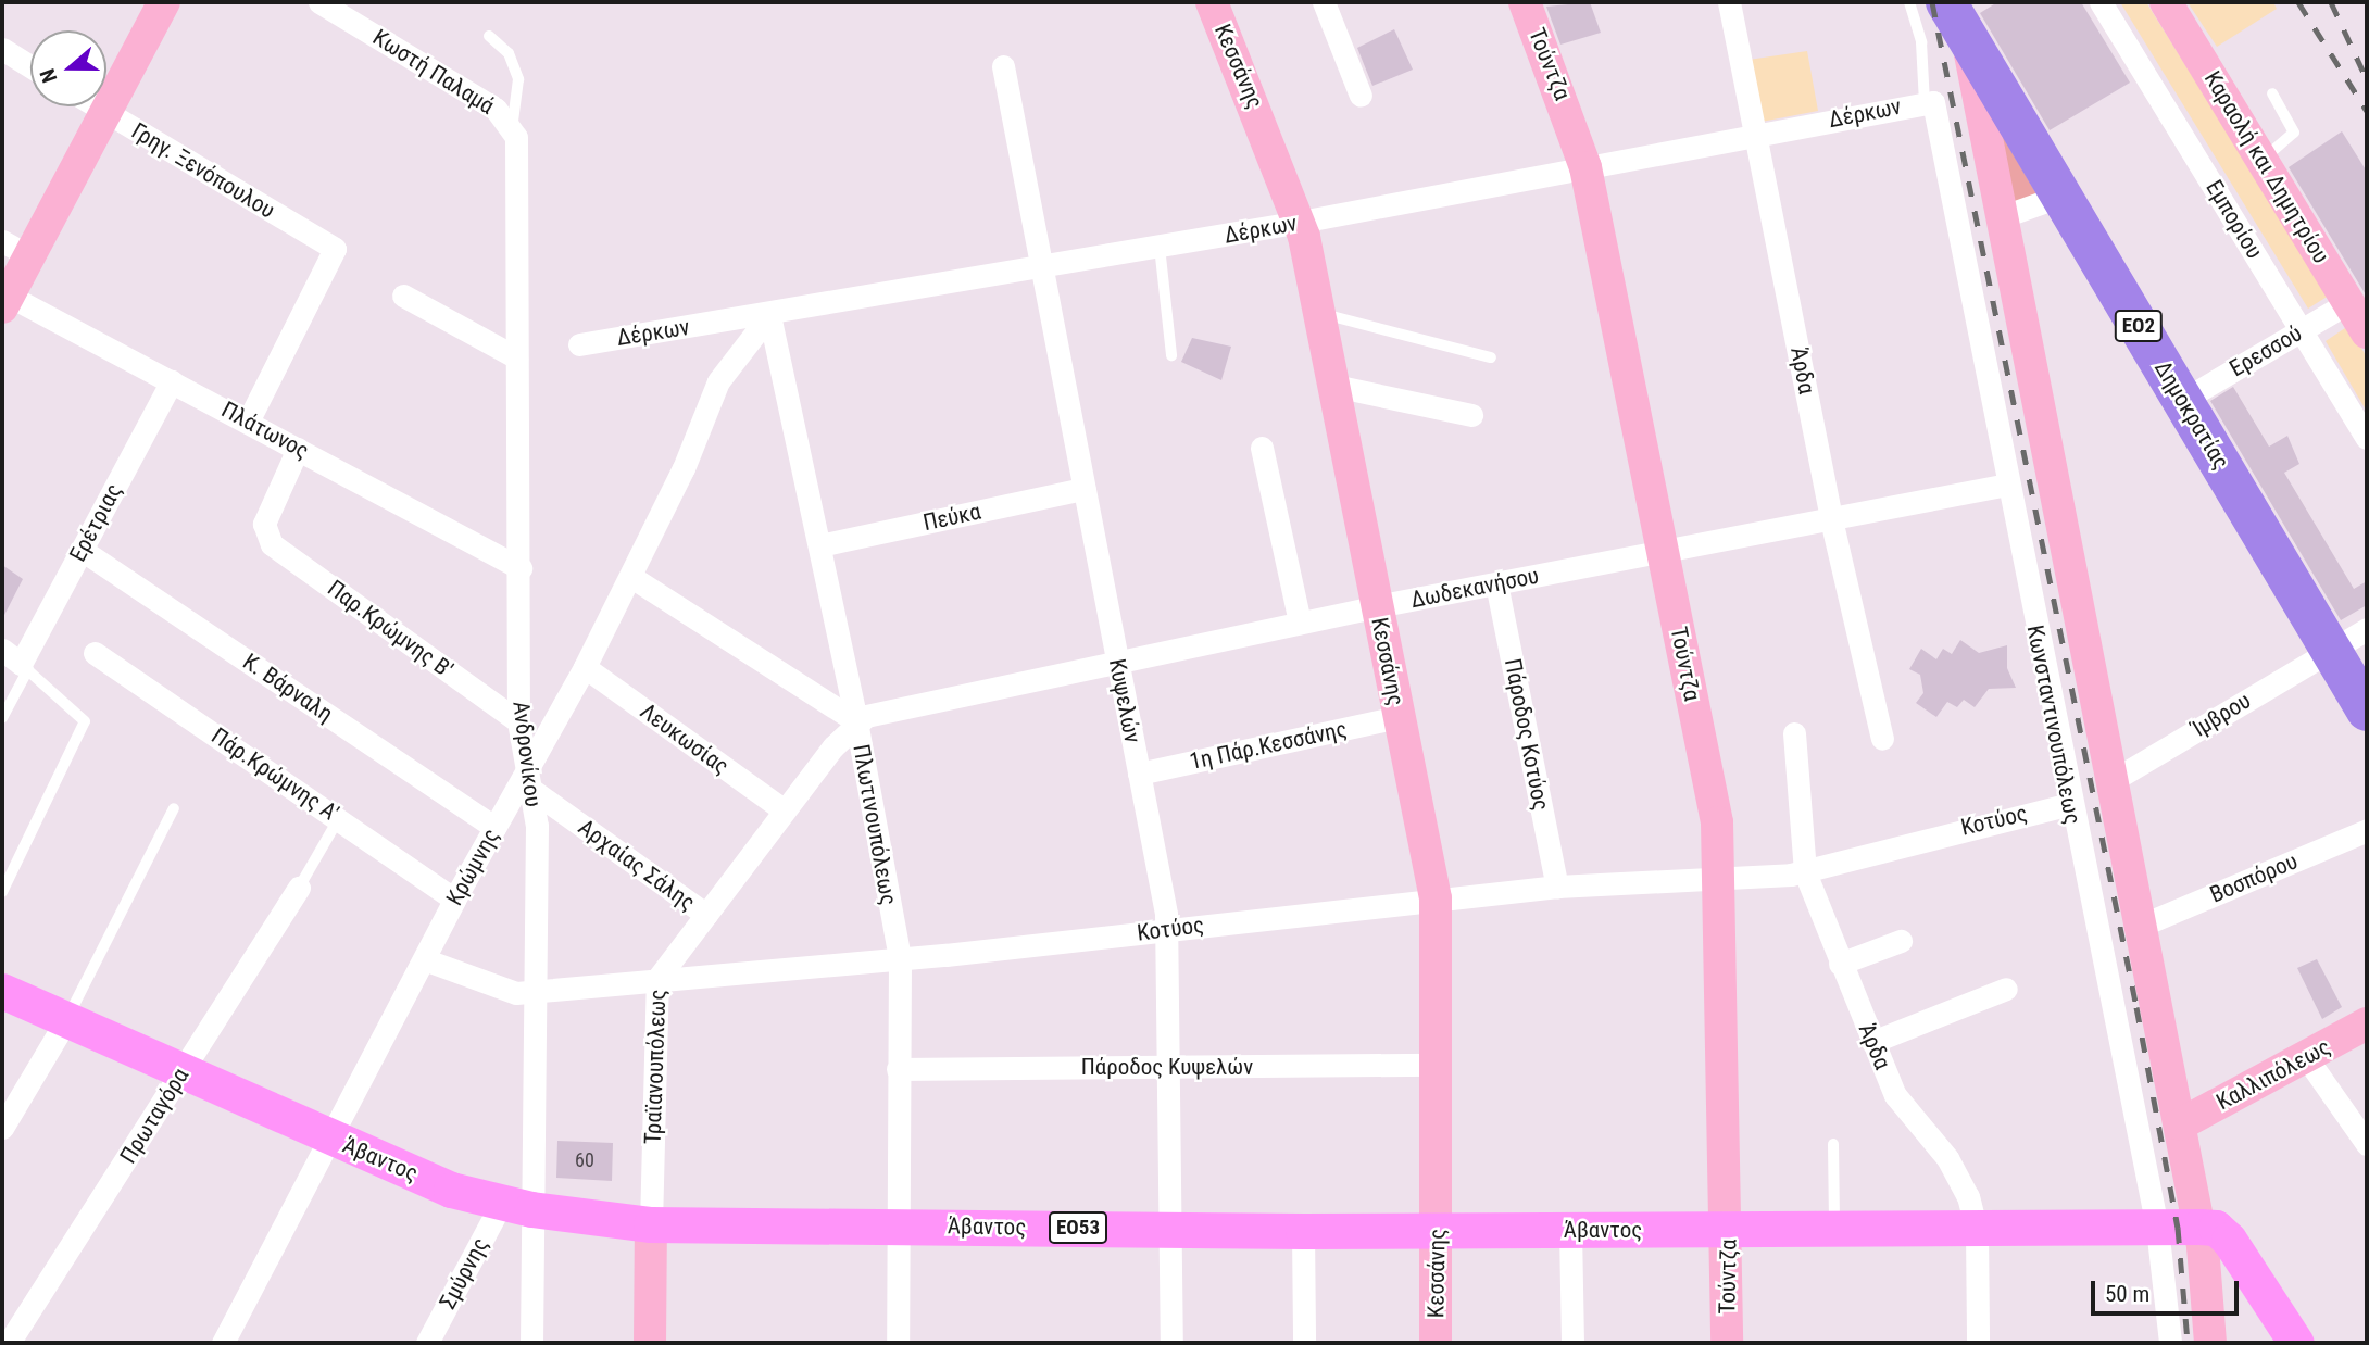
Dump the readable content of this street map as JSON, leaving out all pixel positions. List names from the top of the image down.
{
  "streets": {
    "highway": ["ΕΟ2", "Δημοκρατίας"],
    "main road": ["Άβαντος", "ΕΟ53"],
    "street": [
      "Τούντζα",
      "Κεσσάνης",
      "Κωστή Παλαμά",
      "Δέρκων",
      "Καραολή και Δημητρίου",
      "Γρηγ. Ξενόπουλου",
      "Εμπορίου",
      "Ερεσσού",
      "Άρδα",
      "Πλάτωνος",
      "Πεύκα",
      "Ερέτριας",
      "Δωδεκανήσου",
      "Παρ.Κρώμνης Β'",
      "Κ. Βάρναλη",
      "Κυψελών",
      "Ίμβρου",
      "Κωνσταντινουπόλεως",
      "Πάροδος Κοτύος",
      "Λευκωσίας",
      "1η Πάρ.Κεσσάνης",
      "Ανδρονίκου",
      "Πάρ.Κρώμνης Α'",
      "Κοτύος",
      "Πλωτινουπόλεως",
      "Αρχαίας Σάλης",
      "Κρώμνης",
      "Βοσπόρου",
      "Τραϊανουπόλεως",
      "Πάροδος Κυψελών",
      "Καλλιπόλεως",
      "Πρωταγόρα",
      "Σμύρνης"
    ]
  },
  "crossings": [
    ["Τούντζα", "Δέρκων"],
    ["Τούντζα", "Δωδεκανήσου"],
    ["Τούντζα", "Κοτύος"],
    ["Τούντζα", "Άβαντος"],
    ["Κεσσάνης", "Δέρκων"],
    ["Κεσσάνης", "Δωδεκανήσου"],
    ["Κεσσάνης", "1η Πάρ.Κεσσάνης"],
    ["Κεσσάνης", "Κοτύος"],
    ["Κεσσάνης", "Πάροδος Κυψελών"],
    ["Κεσσάνης", "Άβαντος"],
    ["Κωστή Παλαμά", "Ανδρονίκου"],
    ["Δέρκων", "Άρδα"],
    ["Δέρκων", "Κυψελών"],
    ["Δέρκων", "Κωνσταντινουπόλεως"],
    ["Δέρκων", "Πλωτινουπόλεως"],
    ["Δέρκων", "Κρώμνης"],
    ["Καραολή και Δημητρίου", "Ερεσσού"],
    ["Γρηγ. Ξενόπουλου", "Πλάτωνος"],
    ["Εμπορίου", "Ερεσσού"],
    ["Ερεσσού", "Δημοκρατίας"],
    ["Άρδα", "Δωδεκανήσου"],
    ["Άρδα", "Κοτύος"],
    ["Άρδα", "Άβαντος"],
    ["Δημοκρατίας", "Ίμβρου"],
    ["Πλάτωνος", "Ερέτριας"],
    ["Πλάτωνος", "Παρ.Κρώμνης Β'"],
    ["Πλάτωνος", "Ανδρονίκου"],
    ["Πεύκα", "Κυψελών"],
    ["Πεύκα", "Πλωτινουπόλεως"],
    ["Ερέτριας", "Κ. Βάρναλη"],
    ["Δωδεκανήσου", "Κυψελών"],
    ["Δωδεκανήσου", "Κωνσταντινουπόλεως"],
    ["Δωδεκανήσου", "Πάροδος Κοτύος"],
    ["Δωδεκανήσου", "Πλωτινουπόλεως"],
    ["Δωδεκανήσου", "Τραϊανουπόλεως"],
    ["Παρ.Κρώμνης Β'", "Ανδρονίκου"],
    ["Κ. Βάρναλη", "Κρώμνης"],
    ["Κυψελών", "1η Πάρ.Κεσσάνης"],
    ["Κυψελών", "Κοτύος"],
    ["Κυψελών", "Πάροδος Κυψελών"],
    ["Κυψελών", "Άβαντος"],
    ["Κωνσταντινουπόλεως", "Κοτύος"],
    ["Κωνσταντινουπόλεως", "Άβαντος"],
    ["Πάροδος Κοτύος", "Κοτύος"],
    ["Λευκωσίας", "Κρώμνης"],
    ["Λευκωσίας", "Τραϊανουπόλεως"],
    ["Ανδρονίκου", "Κοτύος"],
    ["Ανδρονίκου", "Αρχαίας Σάλης"],
    ["Ανδρονίκου", "Κρώμνης"],
    ["Ανδρονίκου", "Άβαντος"],
    ["Ανδρονίκου", "Σμύρνης"],
    ["Πάρ.Κρώμνης Α'", "Κρώμνης"],
    ["Κοτύος", "Πλωτινουπόλεως"],
    ["Κοτύος", "Κρώμνης"],
    ["Κοτύος", "Τραϊανουπόλεως"],
    ["Πλωτινουπόλεως", "Κρώμνης"],
    ["Πλωτινουπόλεως", "Τραϊανουπόλεως"],
    ["Πλωτινουπόλεως", "Πάροδος Κυψελών"],
    ["Πλωτινουπόλεως", "Άβαντος"],
    ["Αρχαίας Σάλης", "Κρώμνης"],
    ["Αρχαίας Σάλης", "Τραϊανουπόλεως"],
    ["Κρώμνης", "Άβαντος"],
    ["Τραϊανουπόλεως", "Άβαντος"],
    ["Πρωταγόρα", "Άβαντος"],
    ["Άβαντος", "ΕΟ53"],
    ["Άβαντος", "Σμύρνης"]
  ],
  "house_numbers": ["60"],
  "scale_bar": "50 m",
  "north": "left"
}
